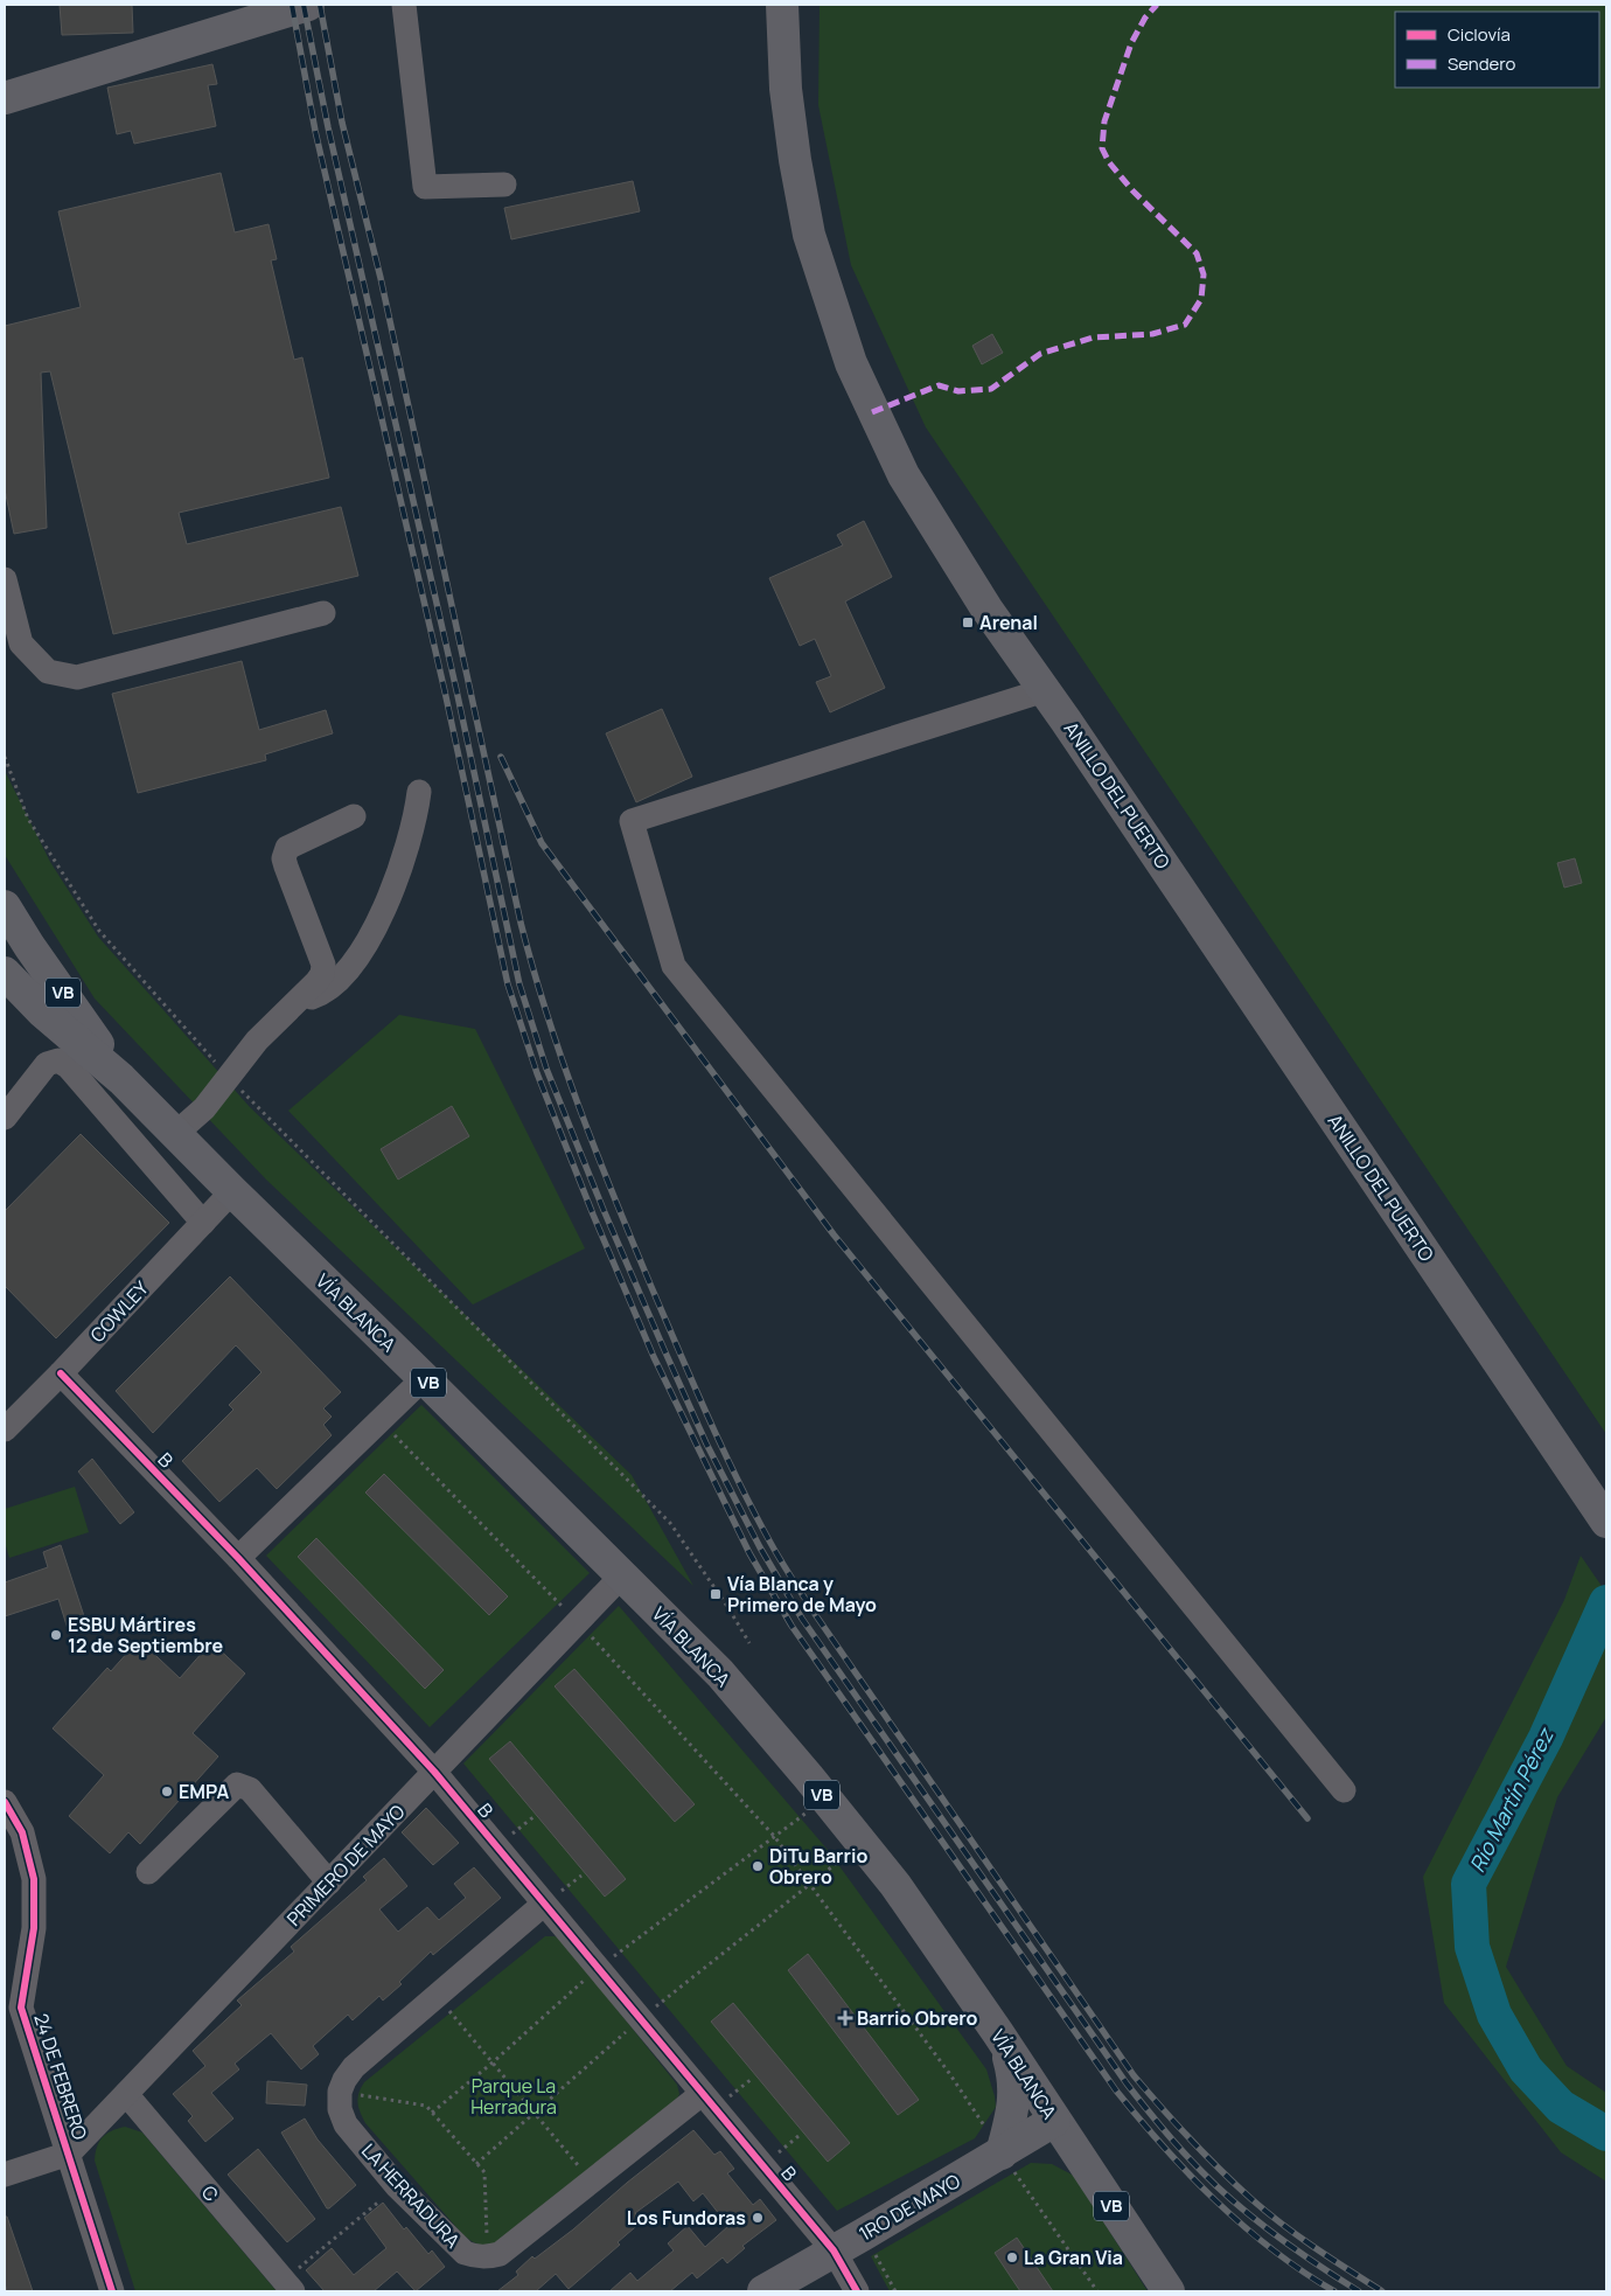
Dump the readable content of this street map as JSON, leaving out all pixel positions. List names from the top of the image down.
{
  "streets": {
    "main road": [
      "ANILLO DEL PUERTO",
      "VB",
      "VÍA BLANCA",
      "1RO DE MAYO"
    ],
    "street": [
      "COWLEY",
      "B",
      "PRIMERO DE MAYO",
      "24 DE FEBRERO",
      "C",
      "LA HERRADURA"
    ]
  },
  "crossings": [
    ["COWLEY", "VÍA BLANCA"],
    ["COWLEY", "B"],
    ["VÍA BLANCA", "PRIMERO DE MAYO"],
    ["VÍA BLANCA", "1RO DE MAYO"],
    ["B", "PRIMERO DE MAYO"],
    ["B", "1RO DE MAYO"],
    ["PRIMERO DE MAYO", "24 DE FEBRERO"],
    ["PRIMERO DE MAYO", "C"]
  ],
  "water": ["Río Martín Pérez"],
  "parks": ["Parque La Herradura"],
  "places": {
    "transit": ["Arenal", "Vía Blanca y Primero de Mayo"],
    "other": [
      "ESBU Mártires 12 de Septiembre",
      "EMPA",
      "DiTu Barrio Obrero",
      "Los Fundoras",
      "La Gran Via"
    ],
    "health": ["Barrio Obrero"]
  },
  "legend": ["Ciclovía", "Sendero"]
}
